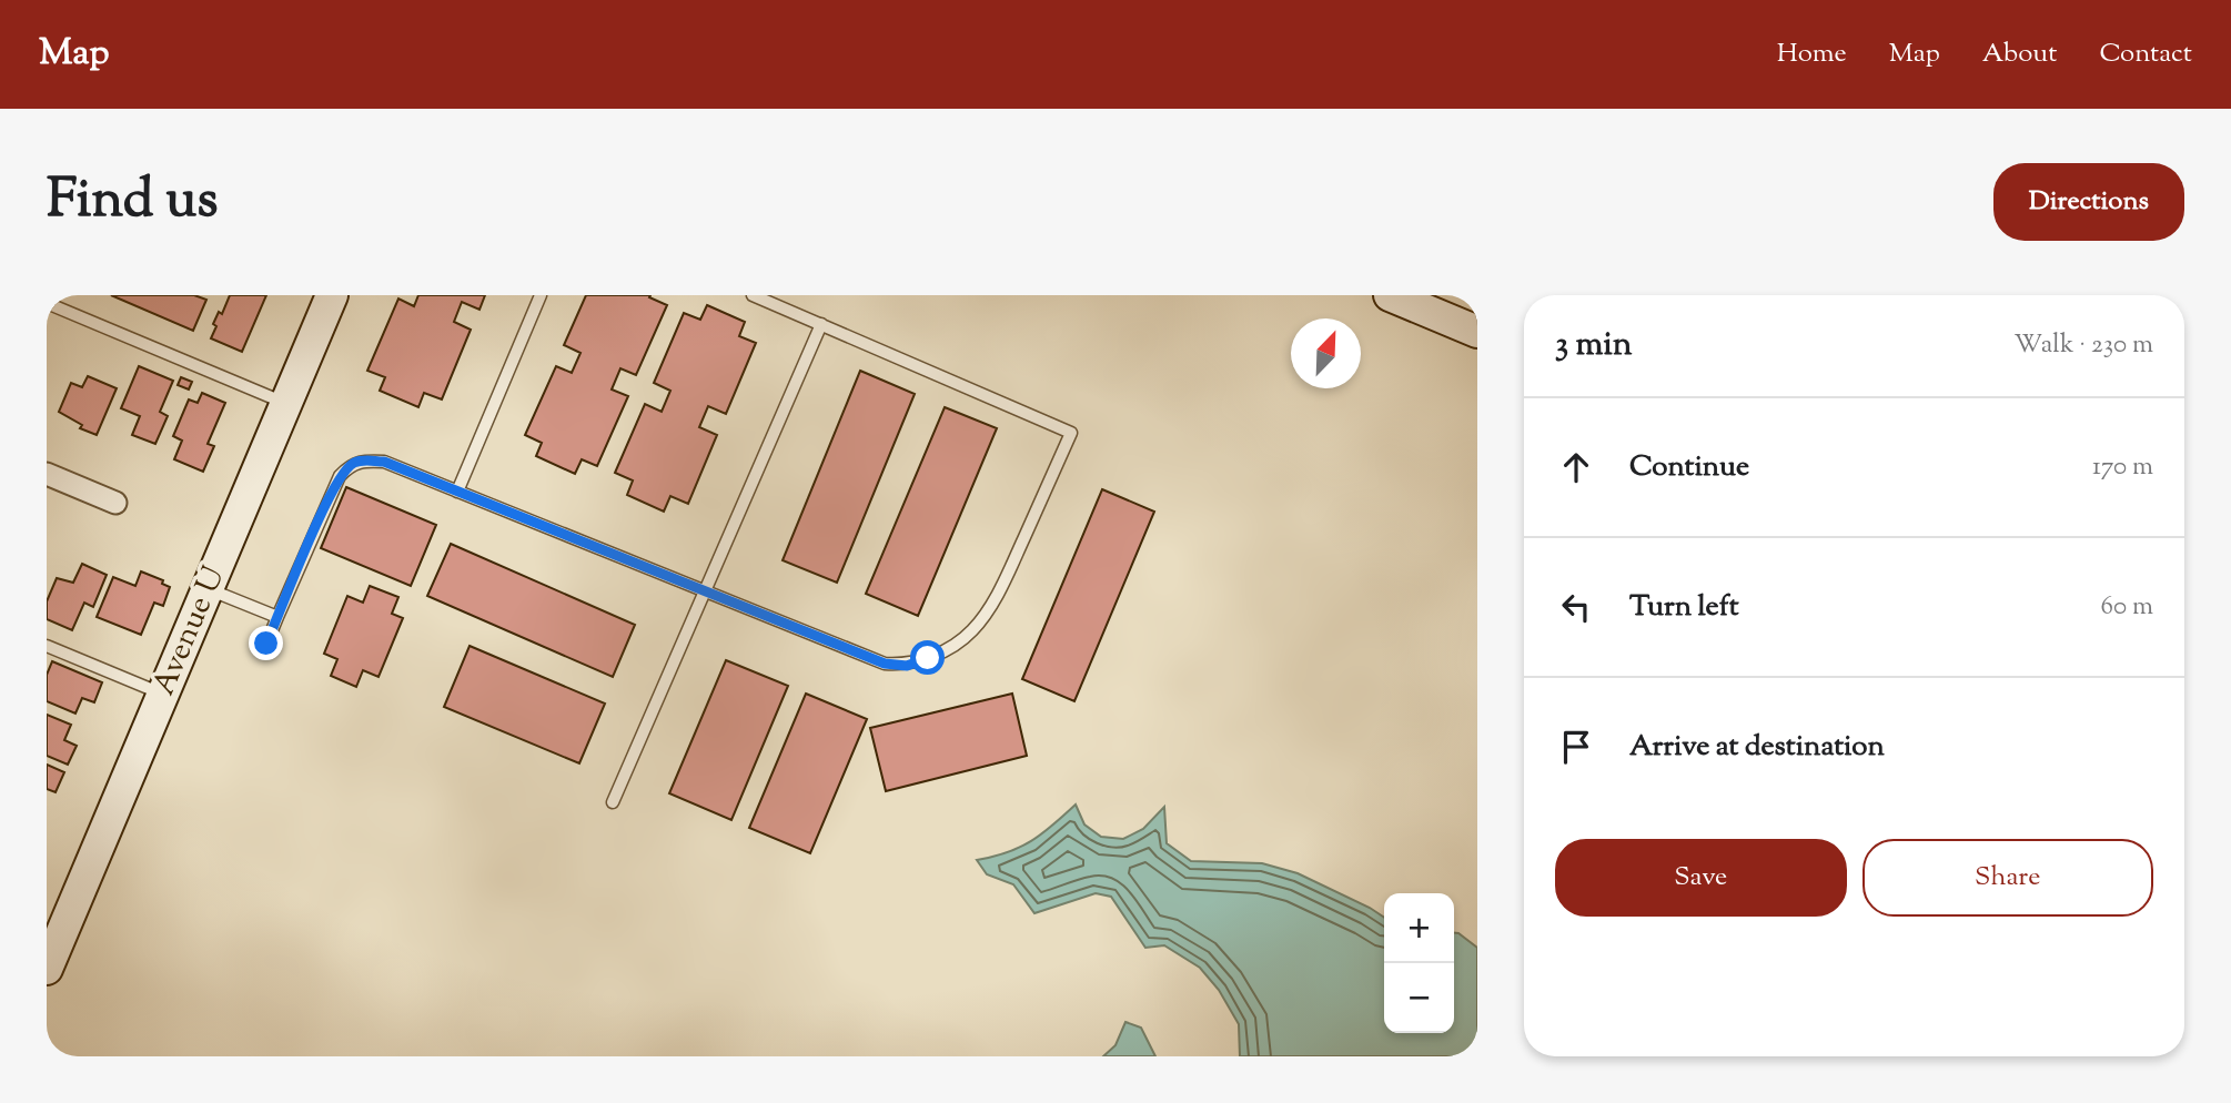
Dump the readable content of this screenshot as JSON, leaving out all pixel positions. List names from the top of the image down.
{
  "streets": {
    "street": ["Avenue U"]
  },
  "north": "top right",
  "page": {
    "header": "Map",
    "nav": [
      "Home",
      "Map",
      "About",
      "Contact"
    ],
    "title": "Find us",
    "buttons": [
      "Directions",
      ["Save", "Share"]
    ],
    "heading": ["3 min", "Walk · 230 m"],
    "list": [
      ["Continue", "170 m"],
      ["Turn left", "60 m"],
      "Arrive at destination"
    ],
    "map_buttons": ["+", "−"]
  }
}
